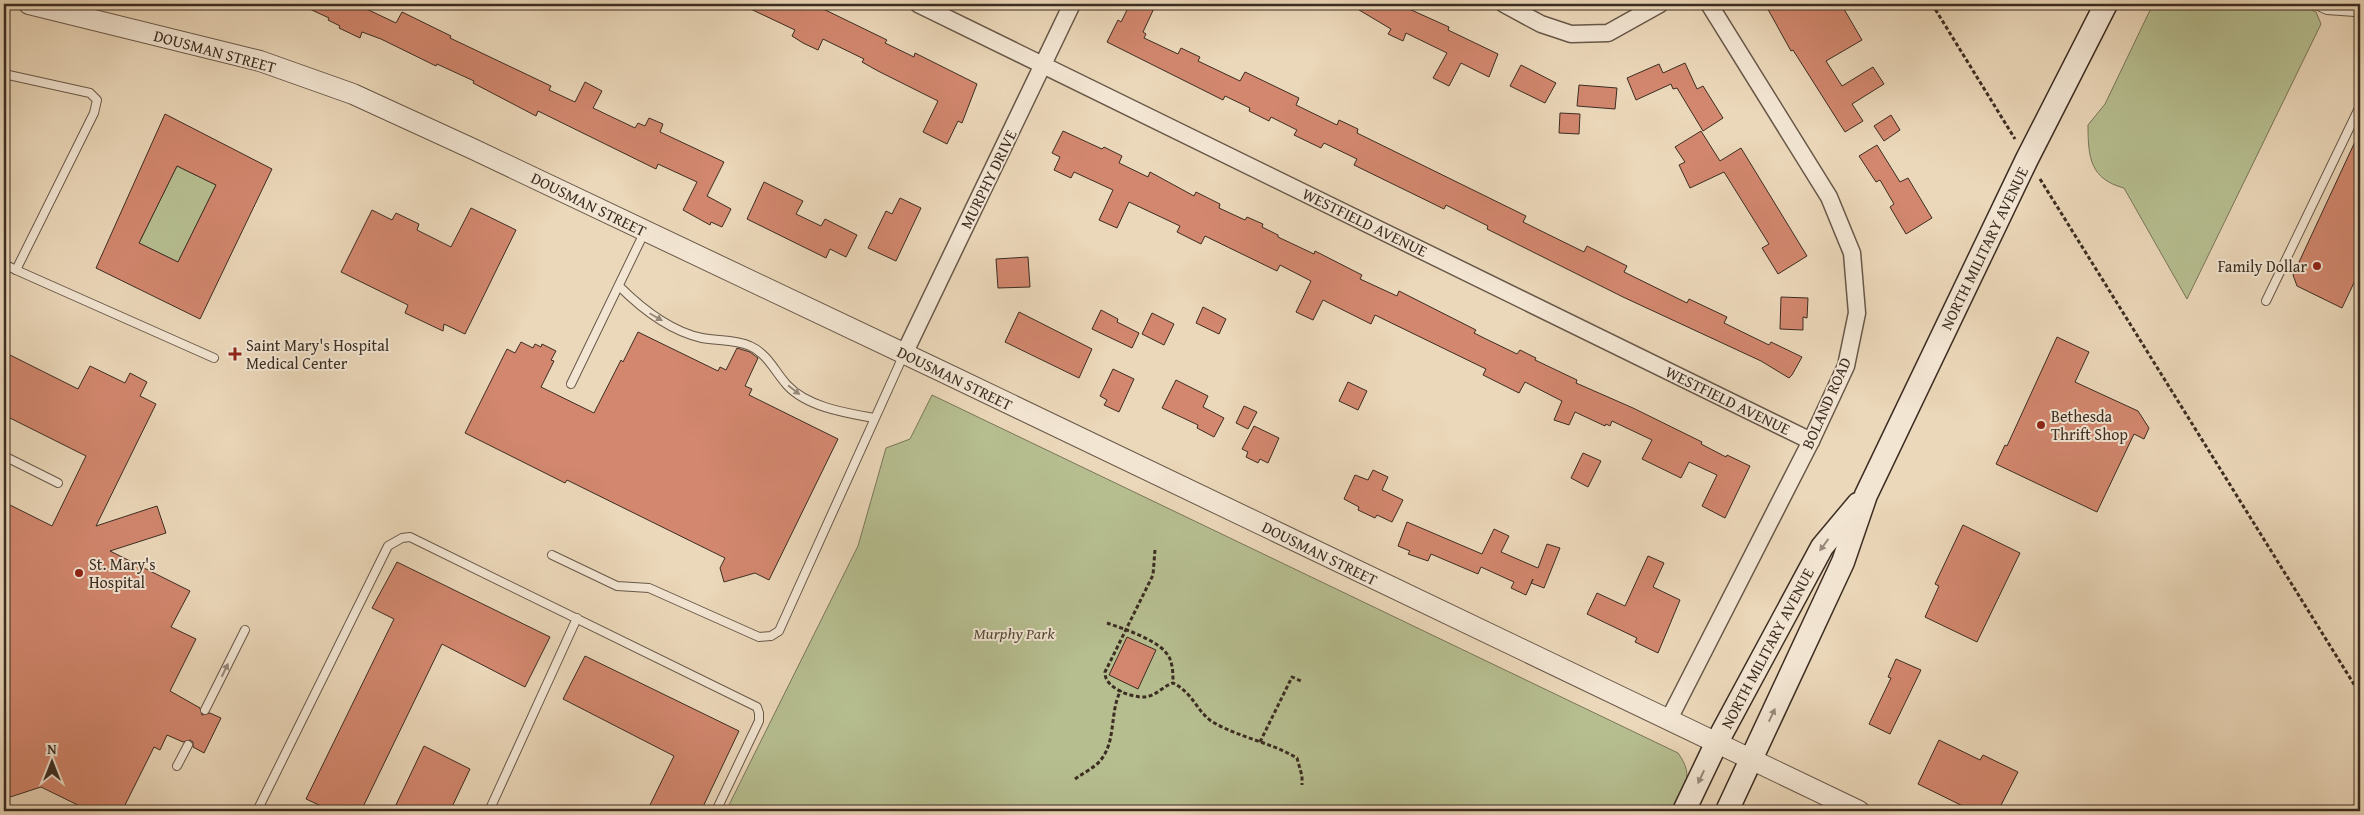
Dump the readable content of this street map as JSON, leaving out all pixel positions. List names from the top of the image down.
{
  "streets": {
    "main road": ["NORTH MILITARY AVENUE"],
    "street": [
      "DOUSMAN STREET",
      "MURPHY DRIVE",
      "WESTFIELD AVENUE",
      "BOLAND ROAD"
    ]
  },
  "crossings": [
    ["DOUSMAN STREET", "MURPHY DRIVE"],
    ["DOUSMAN STREET", "NORTH MILITARY AVENUE"],
    ["DOUSMAN STREET", "BOLAND ROAD"],
    ["MURPHY DRIVE", "WESTFIELD AVENUE"],
    ["WESTFIELD AVENUE", "BOLAND ROAD"]
  ],
  "parks": ["Murphy Park"],
  "places": {
    "other": ["Family Dollar", "Bethesda Thrift Shop", "St. Mary's Hospital"],
    "health": ["Saint Mary's Hospital Medical Center"]
  },
  "north": "top"
}
